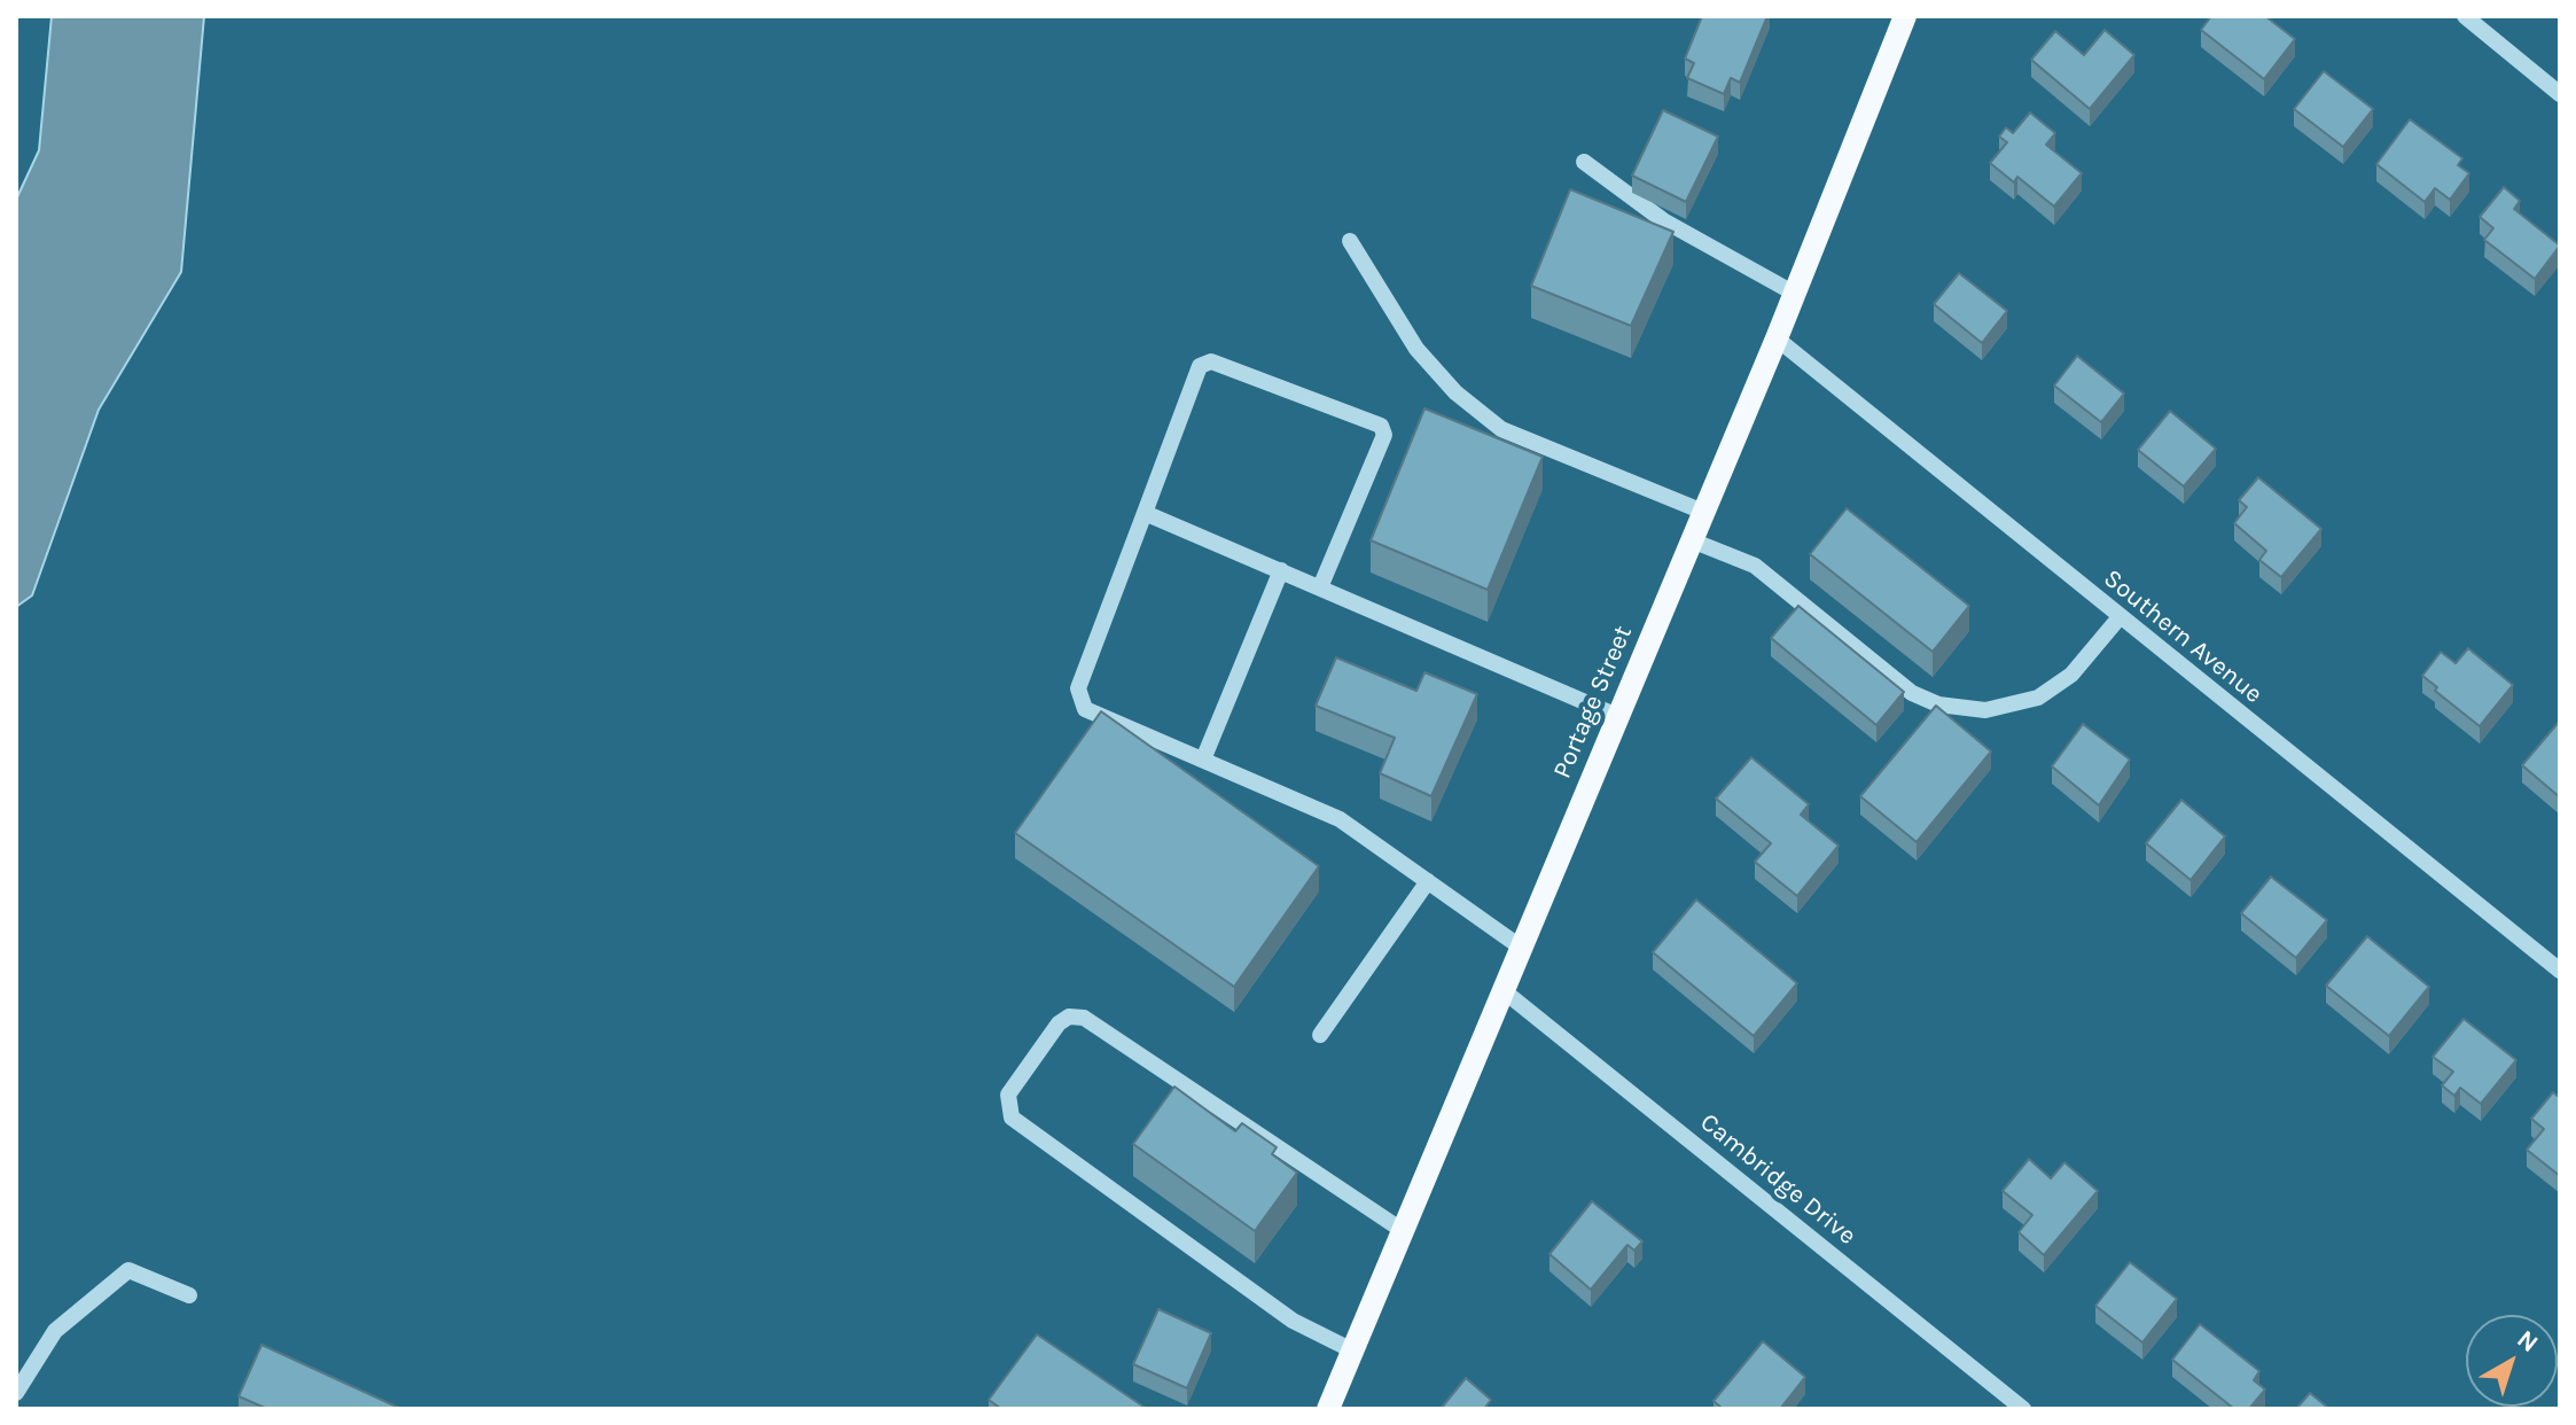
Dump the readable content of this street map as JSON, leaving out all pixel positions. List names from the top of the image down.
{
  "streets": {
    "main road": ["Portage Street"],
    "street": ["Southern Avenue", "Cambridge Drive"]
  },
  "crossings": [
    ["Southern Avenue", "Portage Street"],
    ["Portage Street", "Cambridge Drive"]
  ],
  "north": "top right"
}
